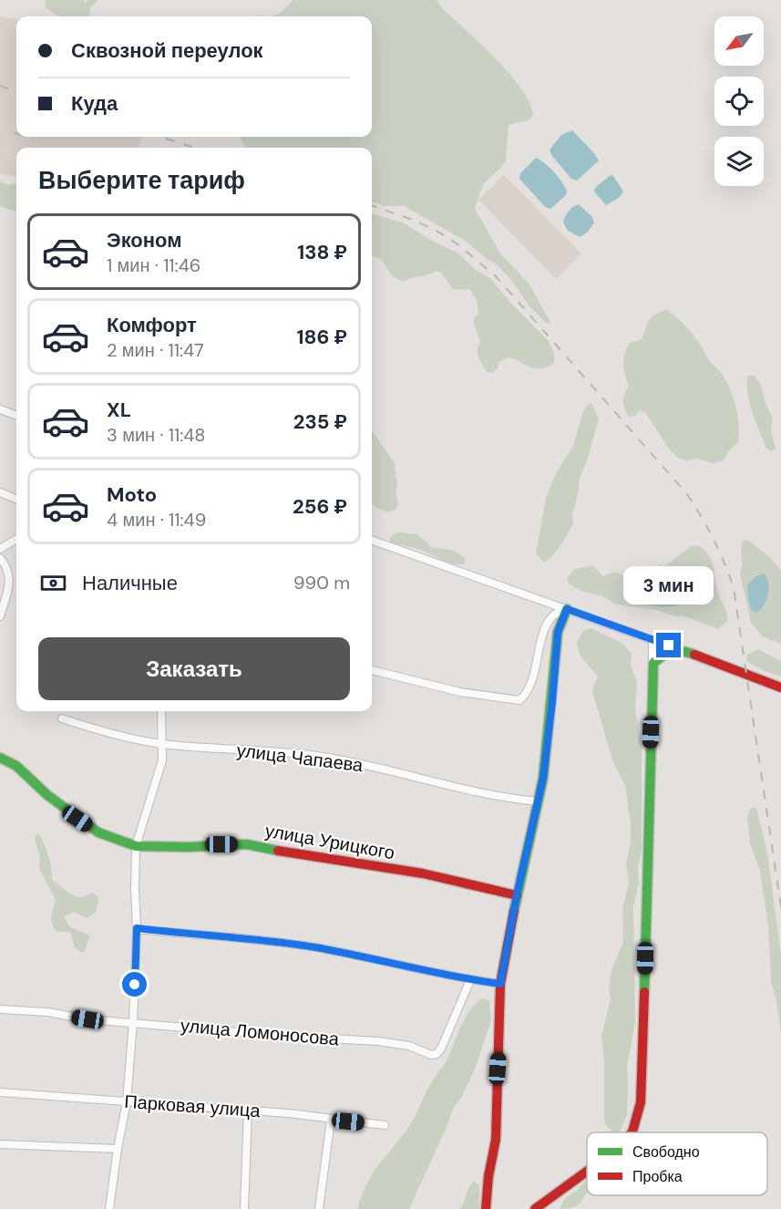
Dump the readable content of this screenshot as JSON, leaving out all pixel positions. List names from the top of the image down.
{
  "streets": {
    "street": [
      "улица Чапаева",
      "улица Урицкого",
      "улица Ломоносова",
      "Парковая улица"
    ]
  },
  "legend": ["Свободно", "Пробка"],
  "north": "bottom left",
  "page": {
    "banner": ["Сквозной переулок", "Куда"],
    "heading": "Выберите тариф",
    "list": [
      {
        "name": "Эконом",
        "note": "1 мин · 11:46",
        "value": "138 ₽"
      },
      {
        "name": "Комфорт",
        "note": "2 мин · 11:47",
        "value": "186 ₽"
      },
      {
        "name": "XL",
        "note": "3 мин · 11:48",
        "value": "235 ₽"
      },
      {
        "name": "Moto",
        "note": "4 мин · 11:49",
        "value": "256 ₽"
      }
    ],
    "pay": ["Наличные", "990 m"],
    "bubble": "3 мин",
    "buttons": "Заказать"
  }
}
